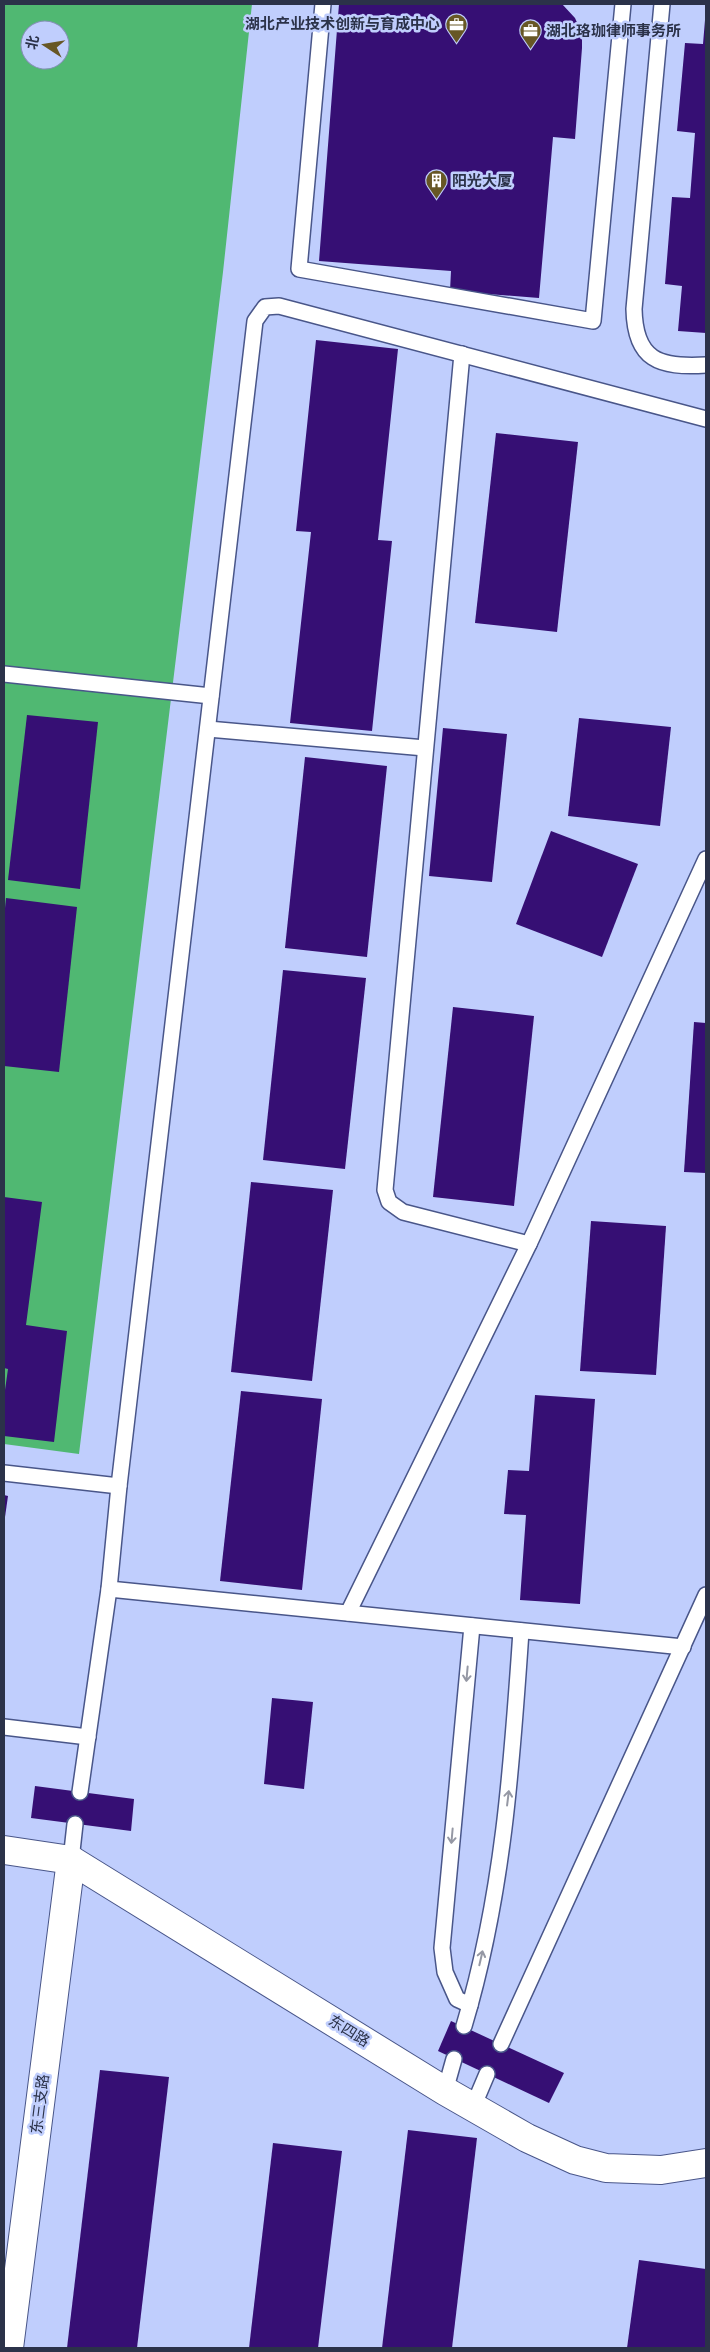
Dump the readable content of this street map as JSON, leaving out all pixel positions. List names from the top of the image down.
{
  "streets": {
    "street": ["东四路", "东三支路"]
  },
  "crossings": [
    ["东四路", "东三支路"]
  ],
  "places": {
    "office": ["湖北产业技术创新与育成中心", "湖北珞珈律师事务所"],
    "building": ["阳光大厦"]
  },
  "north": "left"
}
